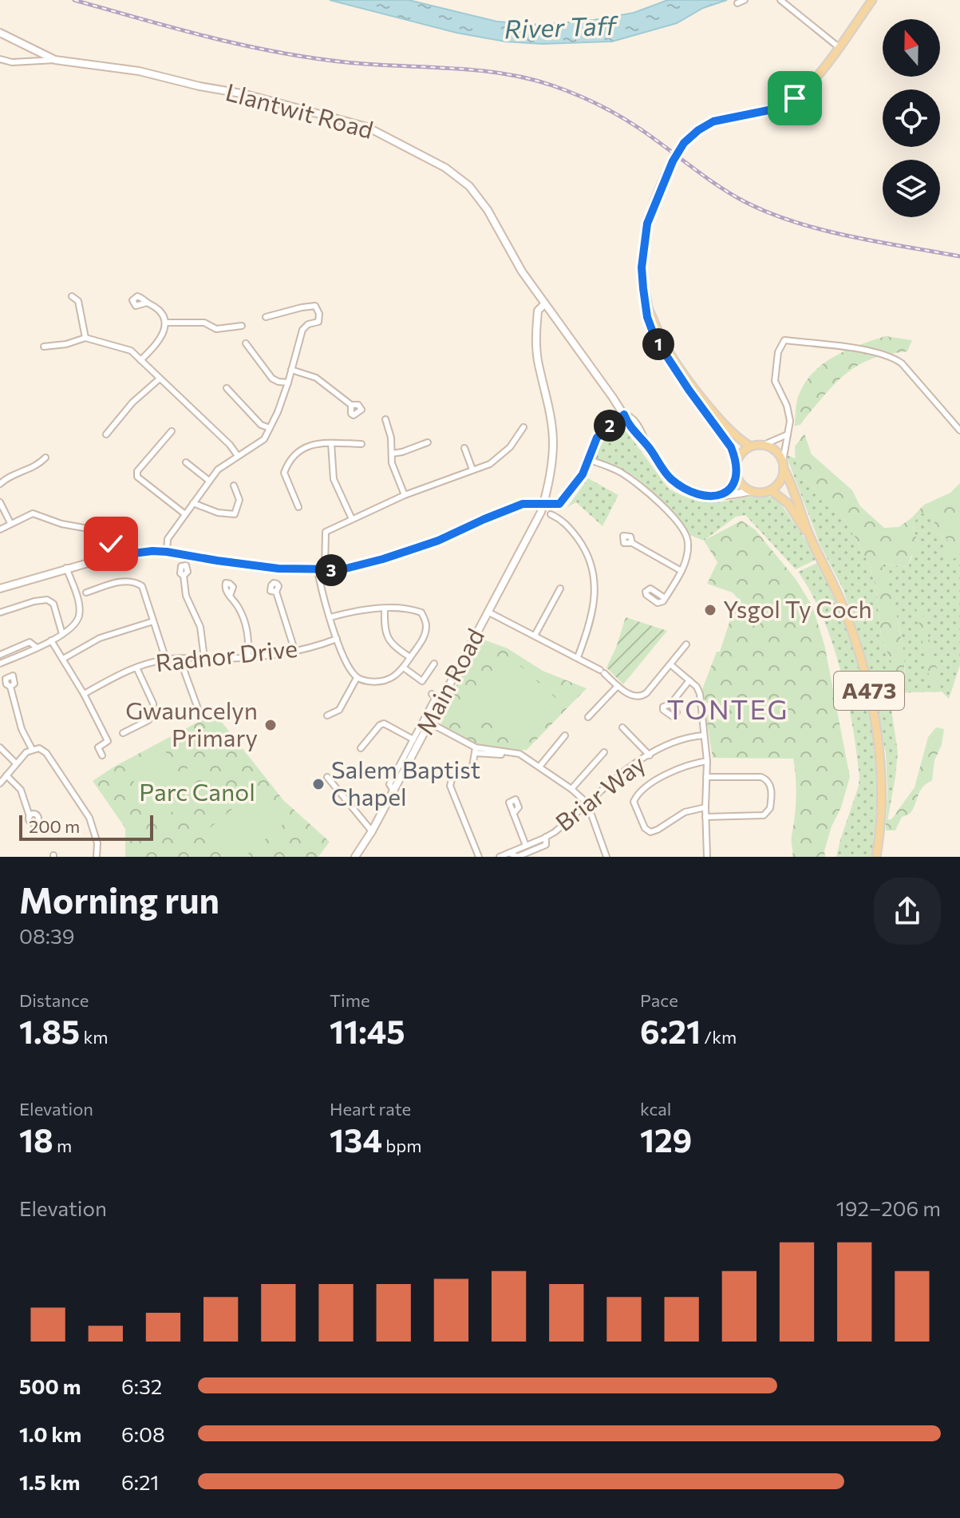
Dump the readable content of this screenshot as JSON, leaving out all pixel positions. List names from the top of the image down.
{
  "streets": {
    "main road": ["Llantwit Road", "Main Road", "A473"],
    "street": ["Radnor Drive", "Briar Way"]
  },
  "crossings": [
    ["Llantwit Road", "Main Road"]
  ],
  "districts": ["TONTEG"],
  "water": ["River Taff"],
  "parks": ["Parc Canol"],
  "places": ["Ysgol Ty Coch", "Gwauncelyn Primary", "Salem Baptist Chapel"],
  "scale_bar": "200 m",
  "north": "top",
  "page": {
    "pins": ["1", "2", "3"],
    "scale": "200 m",
    "heading": ["Morning run", "08:39"],
    "stats": [
      ["Distance", "1.85 km"],
      ["Time", "11:45"],
      ["Pace", "6:21 /km"],
      ["Elevation", "18 m"],
      ["Heart rate", "134 bpm"],
      ["kcal", "129"]
    ],
    "chart": ["Elevation", "192–206 m"],
    "list": [
      {
        "name": "500 m",
        "note": "6:32"
      },
      {
        "name": "1.0 km",
        "note": "6:08"
      },
      {
        "name": "1.5 km",
        "note": "6:21"
      }
    ]
  }
}
